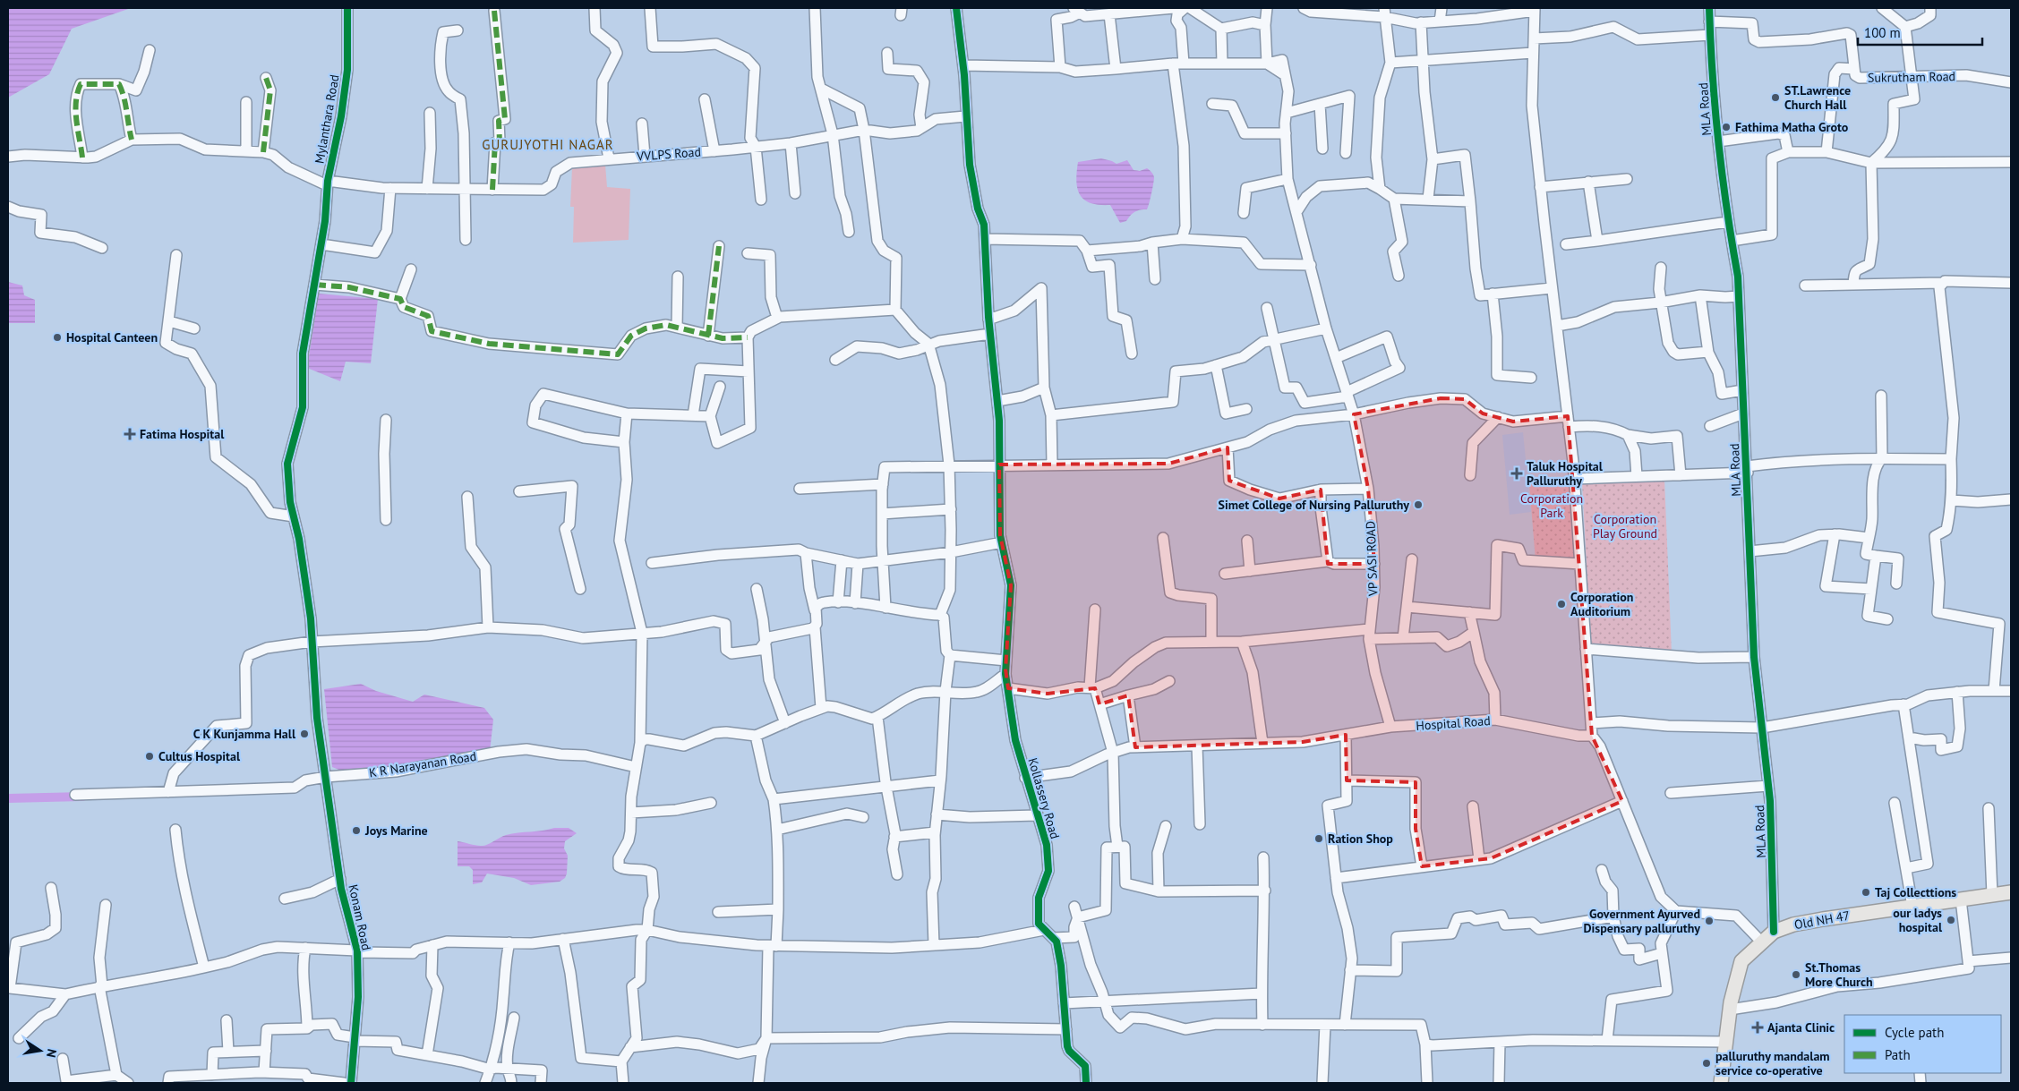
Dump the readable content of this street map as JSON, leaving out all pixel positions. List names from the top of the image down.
{
  "streets": {
    "main road": ["Old NH 47"],
    "street": [
      "Sukrutham Road",
      "MLA Road",
      "Mylanthara Road",
      "VVLPS Road",
      "VP SASI ROAD",
      "Hospital Road",
      "K R Narayanan Road",
      "Kollassery Road",
      "Konam Road"
    ]
  },
  "crossings": [
    ["MLA Road", "Old NH 47"],
    ["Mylanthara Road", "VVLPS Road"],
    ["Mylanthara Road", "Konam Road"],
    ["VVLPS Road", "Kollassery Road"],
    ["VP SASI ROAD", "Hospital Road"],
    ["Hospital Road", "Kollassery Road"],
    ["K R Narayanan Road", "Konam Road"]
  ],
  "districts": ["GURUJYOTHI NAGAR"],
  "parks": ["Corporation Park", "Corporation Play Ground"],
  "places": {
    "other": [
      "ST.Lawrence Church Hall",
      "Fathima Matha Groto",
      "Hospital Canteen",
      "Simet College of Nursing Palluruthy",
      "Corporation Auditorium",
      "C K Kunjamma Hall",
      "Cultus Hospital",
      "Joys Marine",
      "Ration Shop",
      "Taj Collecttions",
      "our ladys hospital",
      "Government Ayurved Dispensary palluruthy",
      "St.Thomas More Church",
      "palluruthy mandalam service co-operative"
    ],
    "health": ["Fatima Hospital", "Taluk Hospital Palluruthy", "Ajanta Clinic"]
  },
  "legend": ["Cycle path", "Path"],
  "scale_bar": "100 m",
  "north": "right"
}
